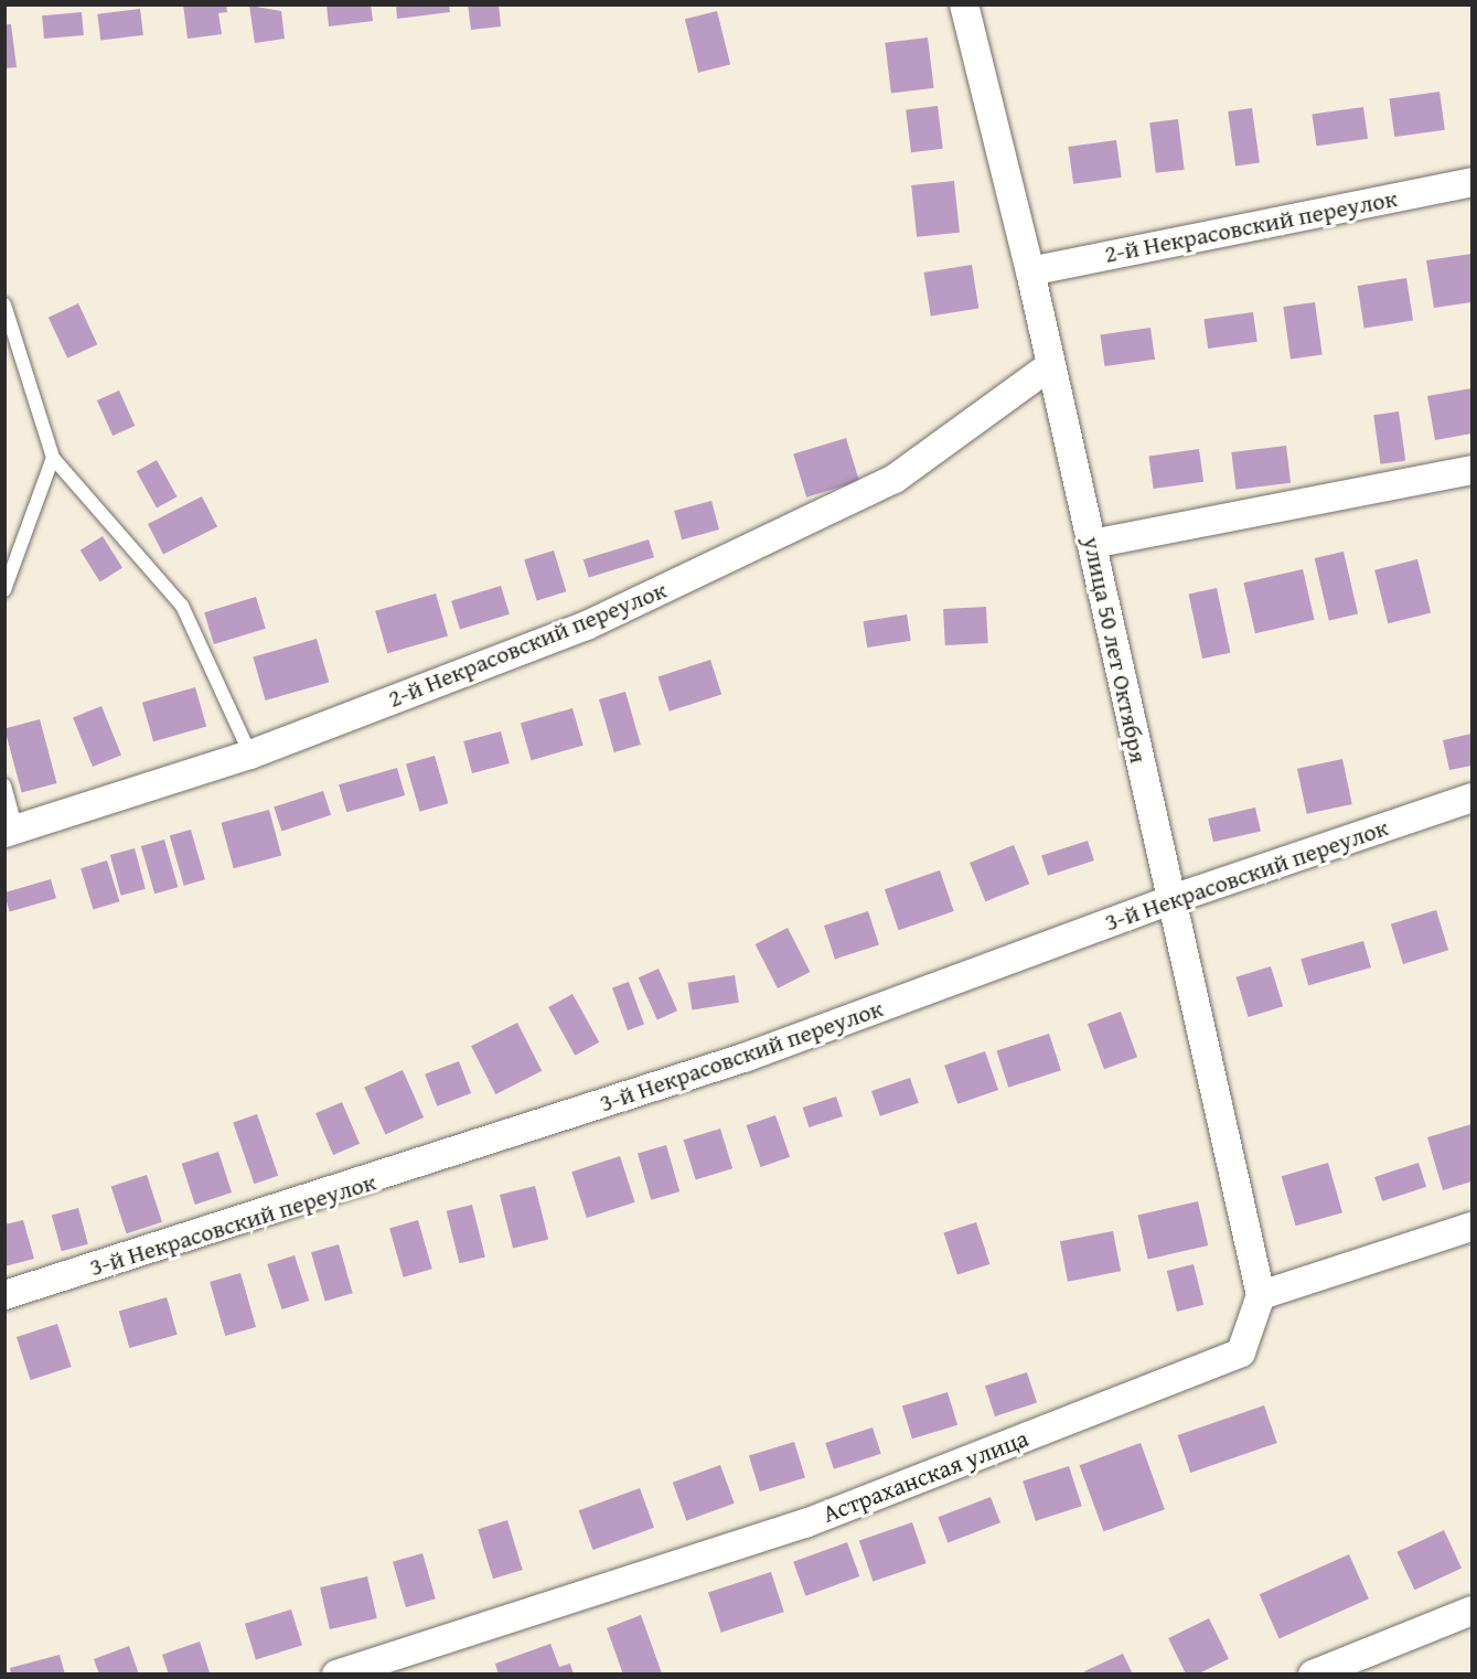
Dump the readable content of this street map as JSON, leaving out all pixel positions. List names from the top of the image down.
{
  "streets": {
    "street": [
      "2-й Некрасовский переулок",
      "улица 50 лет Октября",
      "3-й Некрасовский переулок",
      "Астраханская улица"
    ]
  },
  "crossings": [
    ["2-й Некрасовский переулок", "улица 50 лет Октября"],
    ["улица 50 лет Октября", "3-й Некрасовский переулок"],
    ["улица 50 лет Октября", "Астраханская улица"]
  ]
}
